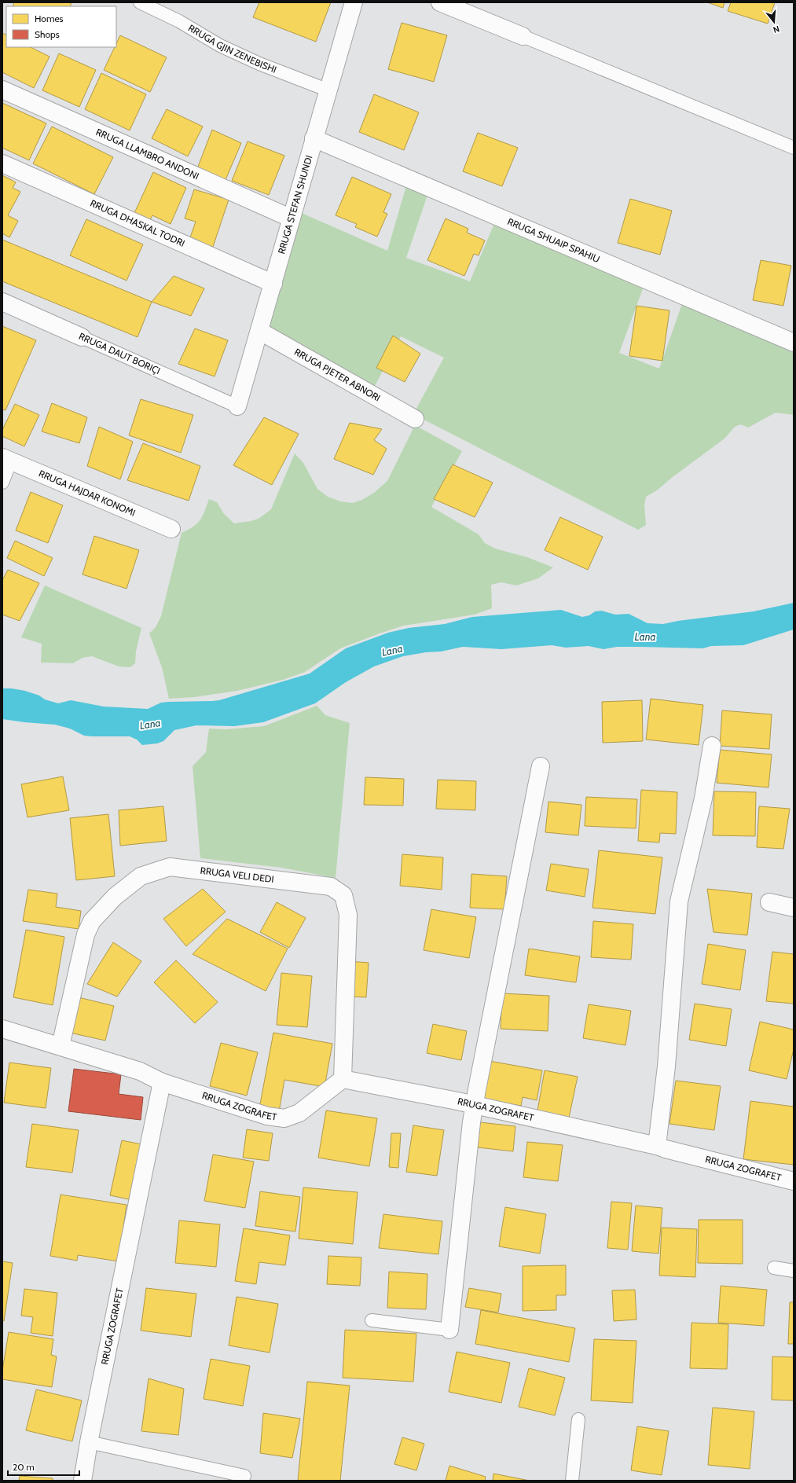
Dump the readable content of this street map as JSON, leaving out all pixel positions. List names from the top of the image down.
{
  "streets": {
    "street": [
      "RRUGA LLAMBRO ANDONI",
      "RRUGA STEFAN SHUNDI",
      "RRUGA DHASKAL TODRI",
      "RRUGA SHUAIP SPAHIU",
      "RRUGA DAUT BORIÇI",
      "RRUGA PJETER ABNORI",
      "RRUGA HAJDAR KONOMI",
      "RRUGA VELI DEDI",
      "RRUGA ZOGRAFET"
    ],
    "lane": ["RRUGA GJIN ZENEBISHI"]
  },
  "crossings": [
    ["RRUGA GJIN ZENEBISHI", "RRUGA STEFAN SHUNDI"],
    ["RRUGA LLAMBRO ANDONI", "RRUGA STEFAN SHUNDI"],
    ["RRUGA STEFAN SHUNDI", "RRUGA DHASKAL TODRI"],
    ["RRUGA STEFAN SHUNDI", "RRUGA SHUAIP SPAHIU"],
    ["RRUGA STEFAN SHUNDI", "RRUGA DAUT BORIÇI"],
    ["RRUGA STEFAN SHUNDI", "RRUGA PJETER ABNORI"],
    ["RRUGA VELI DEDI", "RRUGA ZOGRAFET"]
  ],
  "water": ["Lana"],
  "legend": ["Homes", "Shops"],
  "scale_bar": "20 m",
  "north": "bottom"
}
